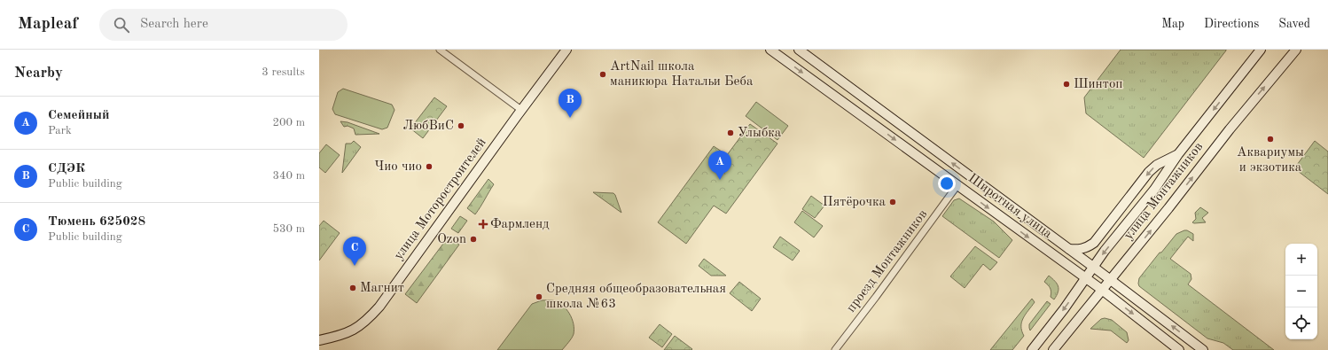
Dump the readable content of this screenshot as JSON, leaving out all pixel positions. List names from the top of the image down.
{
  "streets": {
    "main road": ["улица Монтажников", "улица Моторостроителей", "Широтная улица"],
    "street": ["проезд Монтажников"]
  },
  "crossings": [
    ["улица Монтажников", "Широтная улица"],
    ["Широтная улица", "проезд Монтажников"]
  ],
  "places": {
    "other": [
      "ArtNail школа маникюра Натальи Беба",
      "Шинтоп",
      "ЛюбВиС",
      "Улыбка",
      "Аквариумы и экзотика",
      "Чио чио",
      "Пятёрочка",
      "Ozon",
      "Магнит",
      "Средняя общеобразовательная школа №63"
    ],
    "health": ["Фармленд"]
  },
  "page": {
    "header": "Mapleaf",
    "search": "Search here",
    "nav": ["Map", "Directions", "Saved"],
    "heading": ["Nearby", "3 results"],
    "pins": ["B", "A", "C"],
    "list": [
      {
        "mark": "A",
        "name": "Семейный",
        "note": "Park",
        "value": "200 m"
      },
      {
        "mark": "B",
        "name": "СДЭК",
        "note": "Public building",
        "value": "340 m"
      },
      {
        "mark": "C",
        "name": "Тюмень 625028",
        "note": "Public building",
        "value": "530 m"
      }
    ],
    "map_buttons": ["+", "−"]
  }
}
